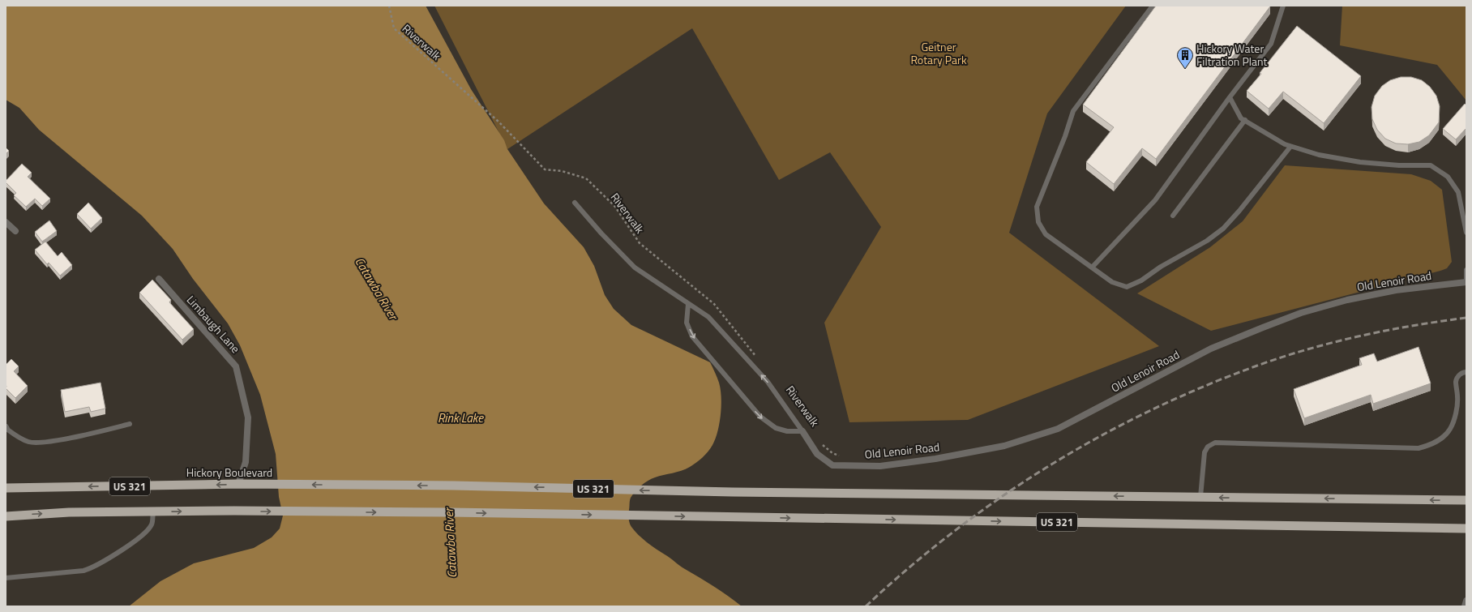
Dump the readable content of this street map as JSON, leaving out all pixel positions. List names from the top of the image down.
{
  "streets": {
    "highway": ["Hickory Boulevard", "US 321"],
    "street": ["Old Lenoir Road", "Limbaugh Lane"],
    "path": ["Riverwalk"]
  },
  "crossings": [
    ["Limbaugh Lane", "Hickory Boulevard"],
    ["Hickory Boulevard", "US 321"]
  ],
  "water": ["Catawba River", "Rink Lake"],
  "parks": ["Geitner Rotary Park"],
  "places": {
    "building": ["Hickory Water Filtration Plant"]
  }
}
